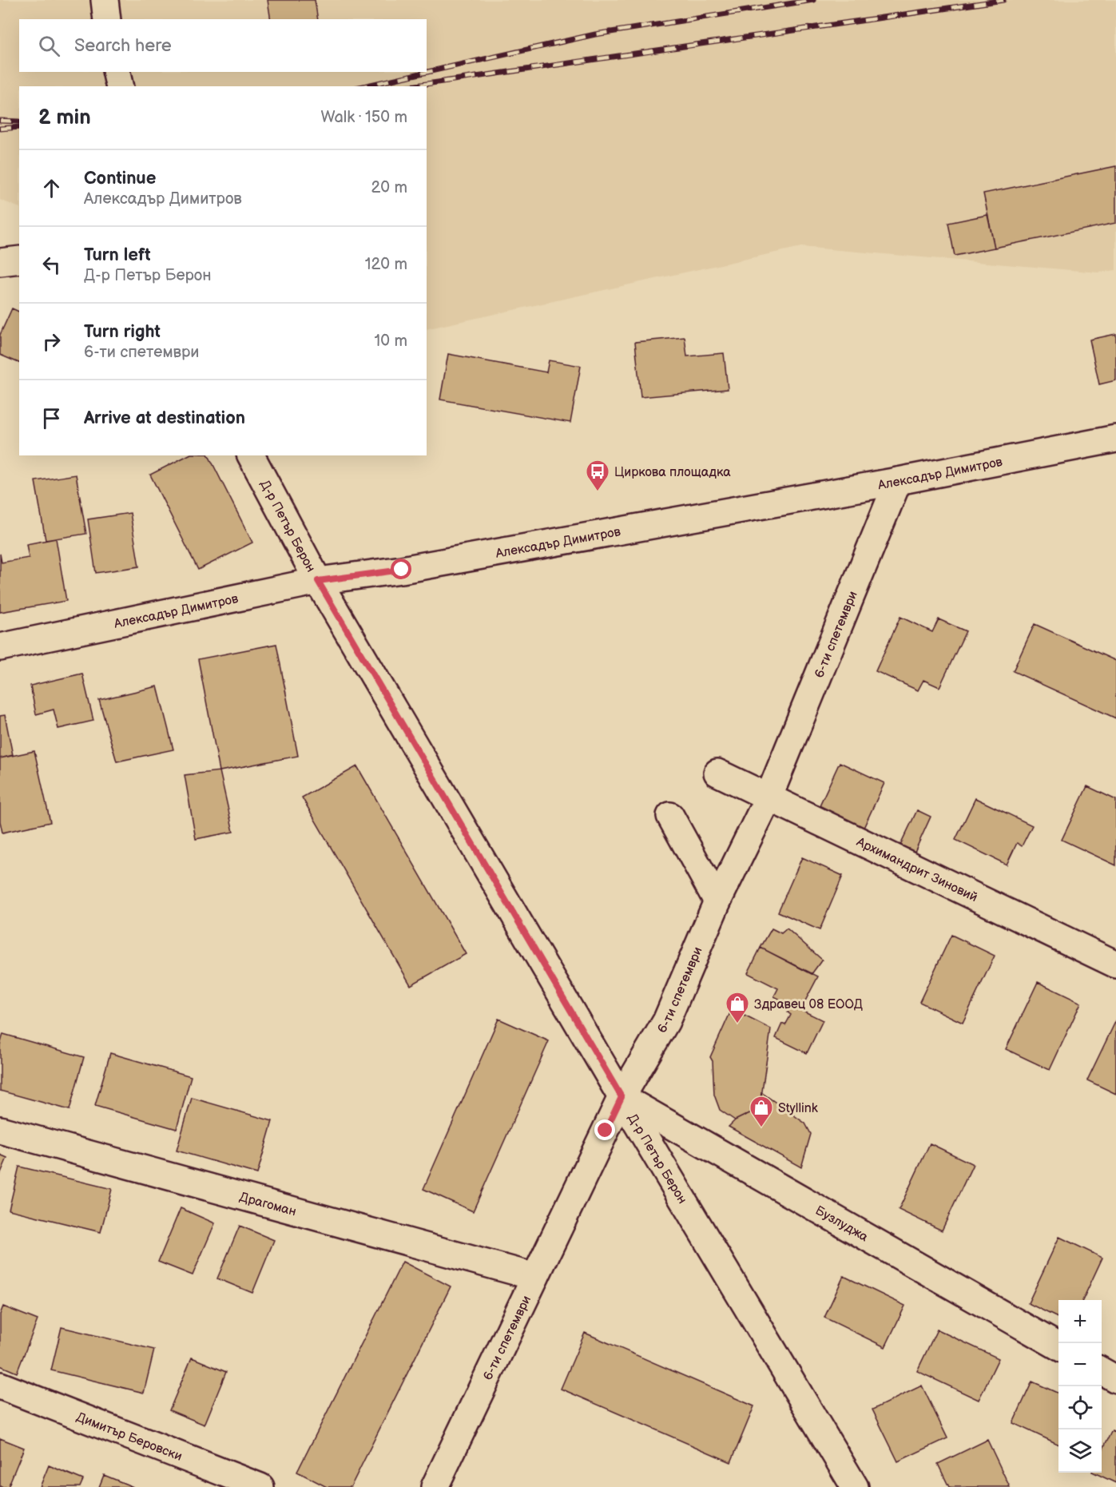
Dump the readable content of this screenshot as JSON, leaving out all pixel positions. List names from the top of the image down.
{
  "streets": {
    "street": [
      "Алексадър Димитров",
      "Д-р Петър Берон",
      "6-ти спетември",
      "Архимандрит Зиновий",
      "Драгоман",
      "Бузлуджа",
      "Димитър Беровски"
    ]
  },
  "crossings": [
    ["Алексадър Димитров", "Д-р Петър Берон"],
    ["Алексадър Димитров", "6-ти спетември"],
    ["Д-р Петър Берон", "6-ти спетември"],
    ["Д-р Петър Берон", "Бузлуджа"],
    ["6-ти спетември", "Архимандрит Зиновий"],
    ["6-ти спетември", "Драгоман"],
    ["6-ти спетември", "Бузлуджа"]
  ],
  "places": {
    "bus stop": ["Циркова площадка"],
    "shop": ["Здравец 08 ЕООД", "Styllink"]
  },
  "page": {
    "search": "Search here",
    "heading": ["2 min", "Walk · 150 m"],
    "list": [
      ["Continue", "Алексадър Димитров", "20 m"],
      ["Turn left", "Д-р Петър Берон", "120 m"],
      ["Turn right", "6-ти спетември", "10 m"],
      "Arrive at destination"
    ],
    "map_buttons": ["+", "−"]
  }
}
